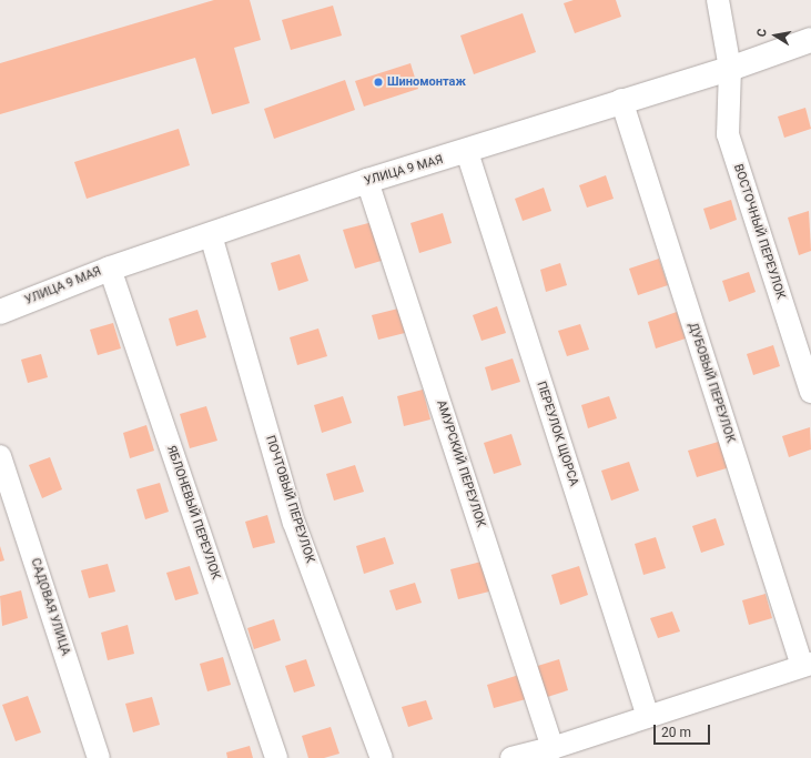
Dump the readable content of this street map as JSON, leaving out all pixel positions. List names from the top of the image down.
{
  "streets": {
    "main road": ["УЛИЦА 9 МАЯ"],
    "street": [
      "ВОСТОЧНЫЙ ПЕРЕУЛОК",
      "ДУБОВЫЙ ПЕРЕУЛОК",
      "ПЕРЕУЛОК ЩОРСА",
      "АМУРСКИЙ ПЕРЕУЛОК",
      "ПОЧТОВЫЙ ПЕРЕУЛОК",
      "ЯБЛОНЕВЫЙ ПЕРЕУЛОК",
      "САДОВАЯ УЛИЦА"
    ]
  },
  "crossings": [
    ["УЛИЦА 9 МАЯ", "ВОСТОЧНЫЙ ПЕРЕУЛОК"],
    ["УЛИЦА 9 МАЯ", "ДУБОВЫЙ ПЕРЕУЛОК"],
    ["УЛИЦА 9 МАЯ", "ПЕРЕУЛОК ЩОРСА"],
    ["УЛИЦА 9 МАЯ", "АМУРСКИЙ ПЕРЕУЛОК"],
    ["УЛИЦА 9 МАЯ", "ПОЧТОВЫЙ ПЕРЕУЛОК"],
    ["УЛИЦА 9 МАЯ", "ЯБЛОНЕВЫЙ ПЕРЕУЛОК"]
  ],
  "places": ["Шиномонтаж"],
  "scale_bar": "20 m",
  "north": "left"
}
